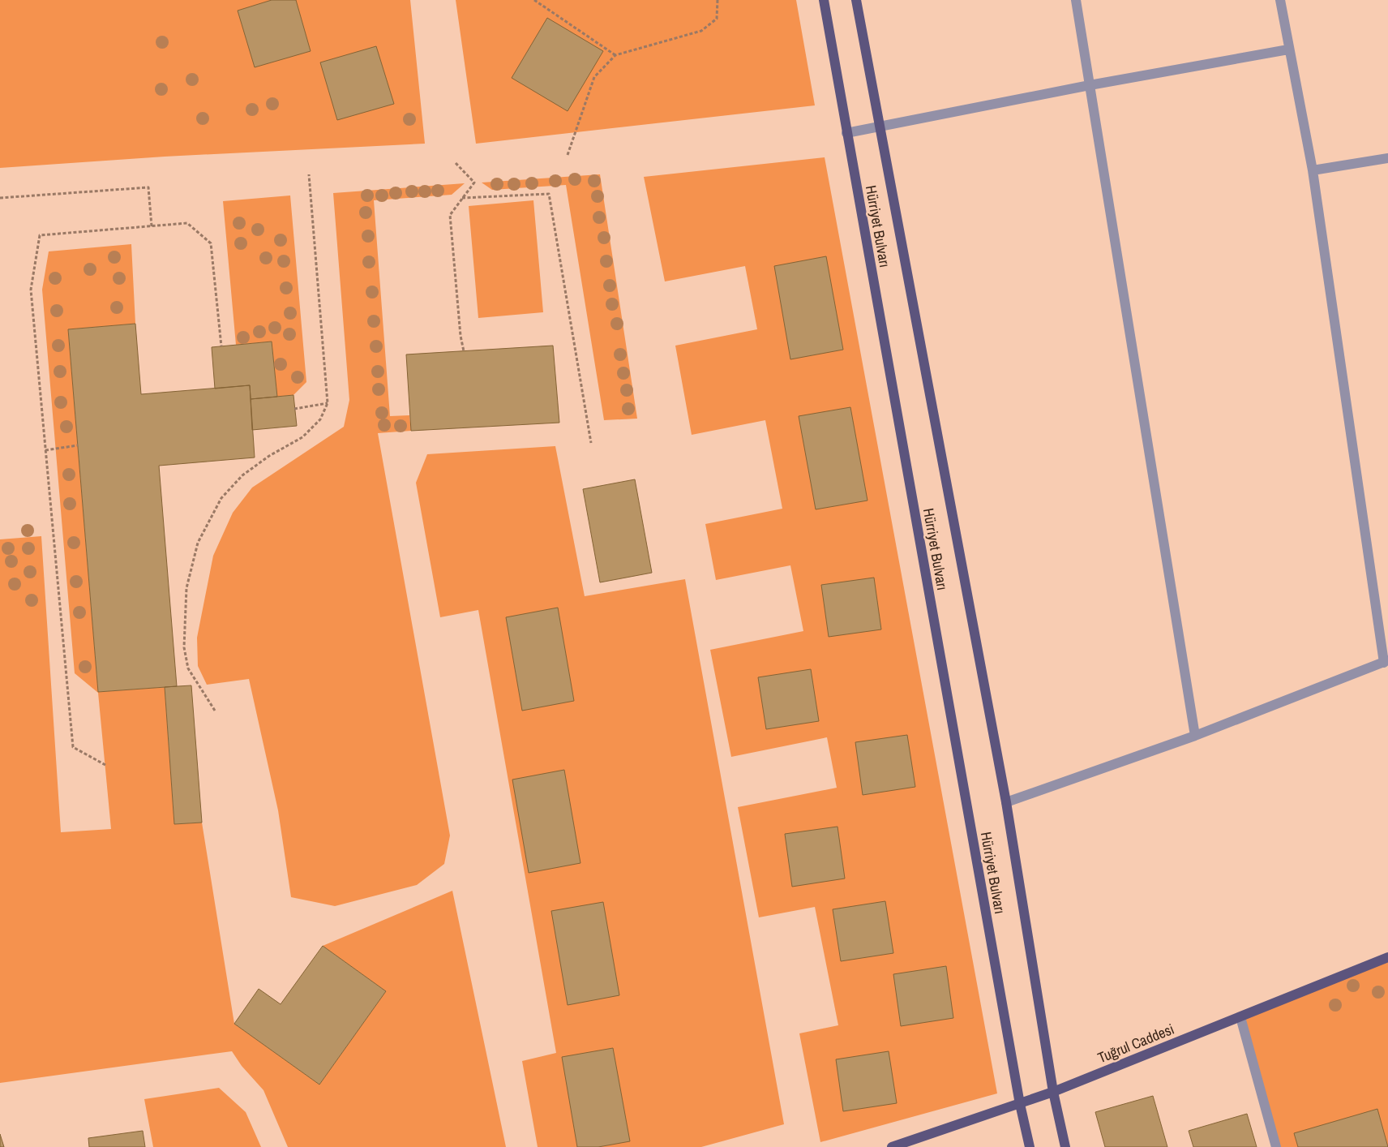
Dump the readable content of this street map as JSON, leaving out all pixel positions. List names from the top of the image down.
{
  "streets": {
    "main road": ["Hürriyet Bulvarı", "Tuğrul Caddesi"]
  },
  "crossings": [
    ["Hürriyet Bulvarı", "Tuğrul Caddesi"]
  ]
}
